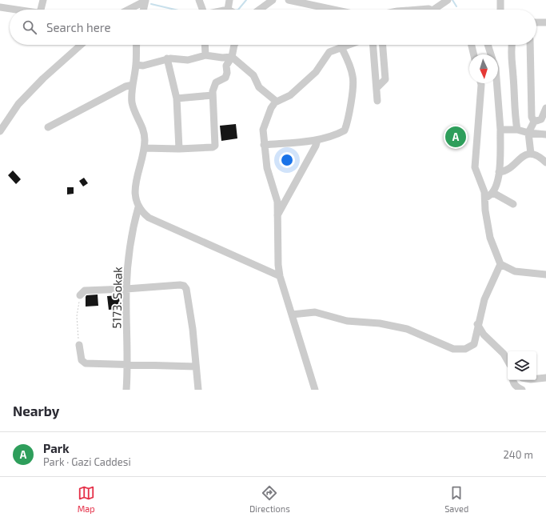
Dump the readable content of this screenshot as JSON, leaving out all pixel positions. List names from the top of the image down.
{
  "streets": {
    "street": ["5173. Sokak"]
  },
  "north": "bottom",
  "page": {
    "search": "Search here",
    "pins": "A",
    "heading": "Nearby",
    "list": [
      {
        "mark": "A",
        "name": "Park",
        "note": "Park · Gazi Caddesi",
        "value": "240 m"
      }
    ],
    "nav": ["Map", "Directions", "Saved"]
  }
}
